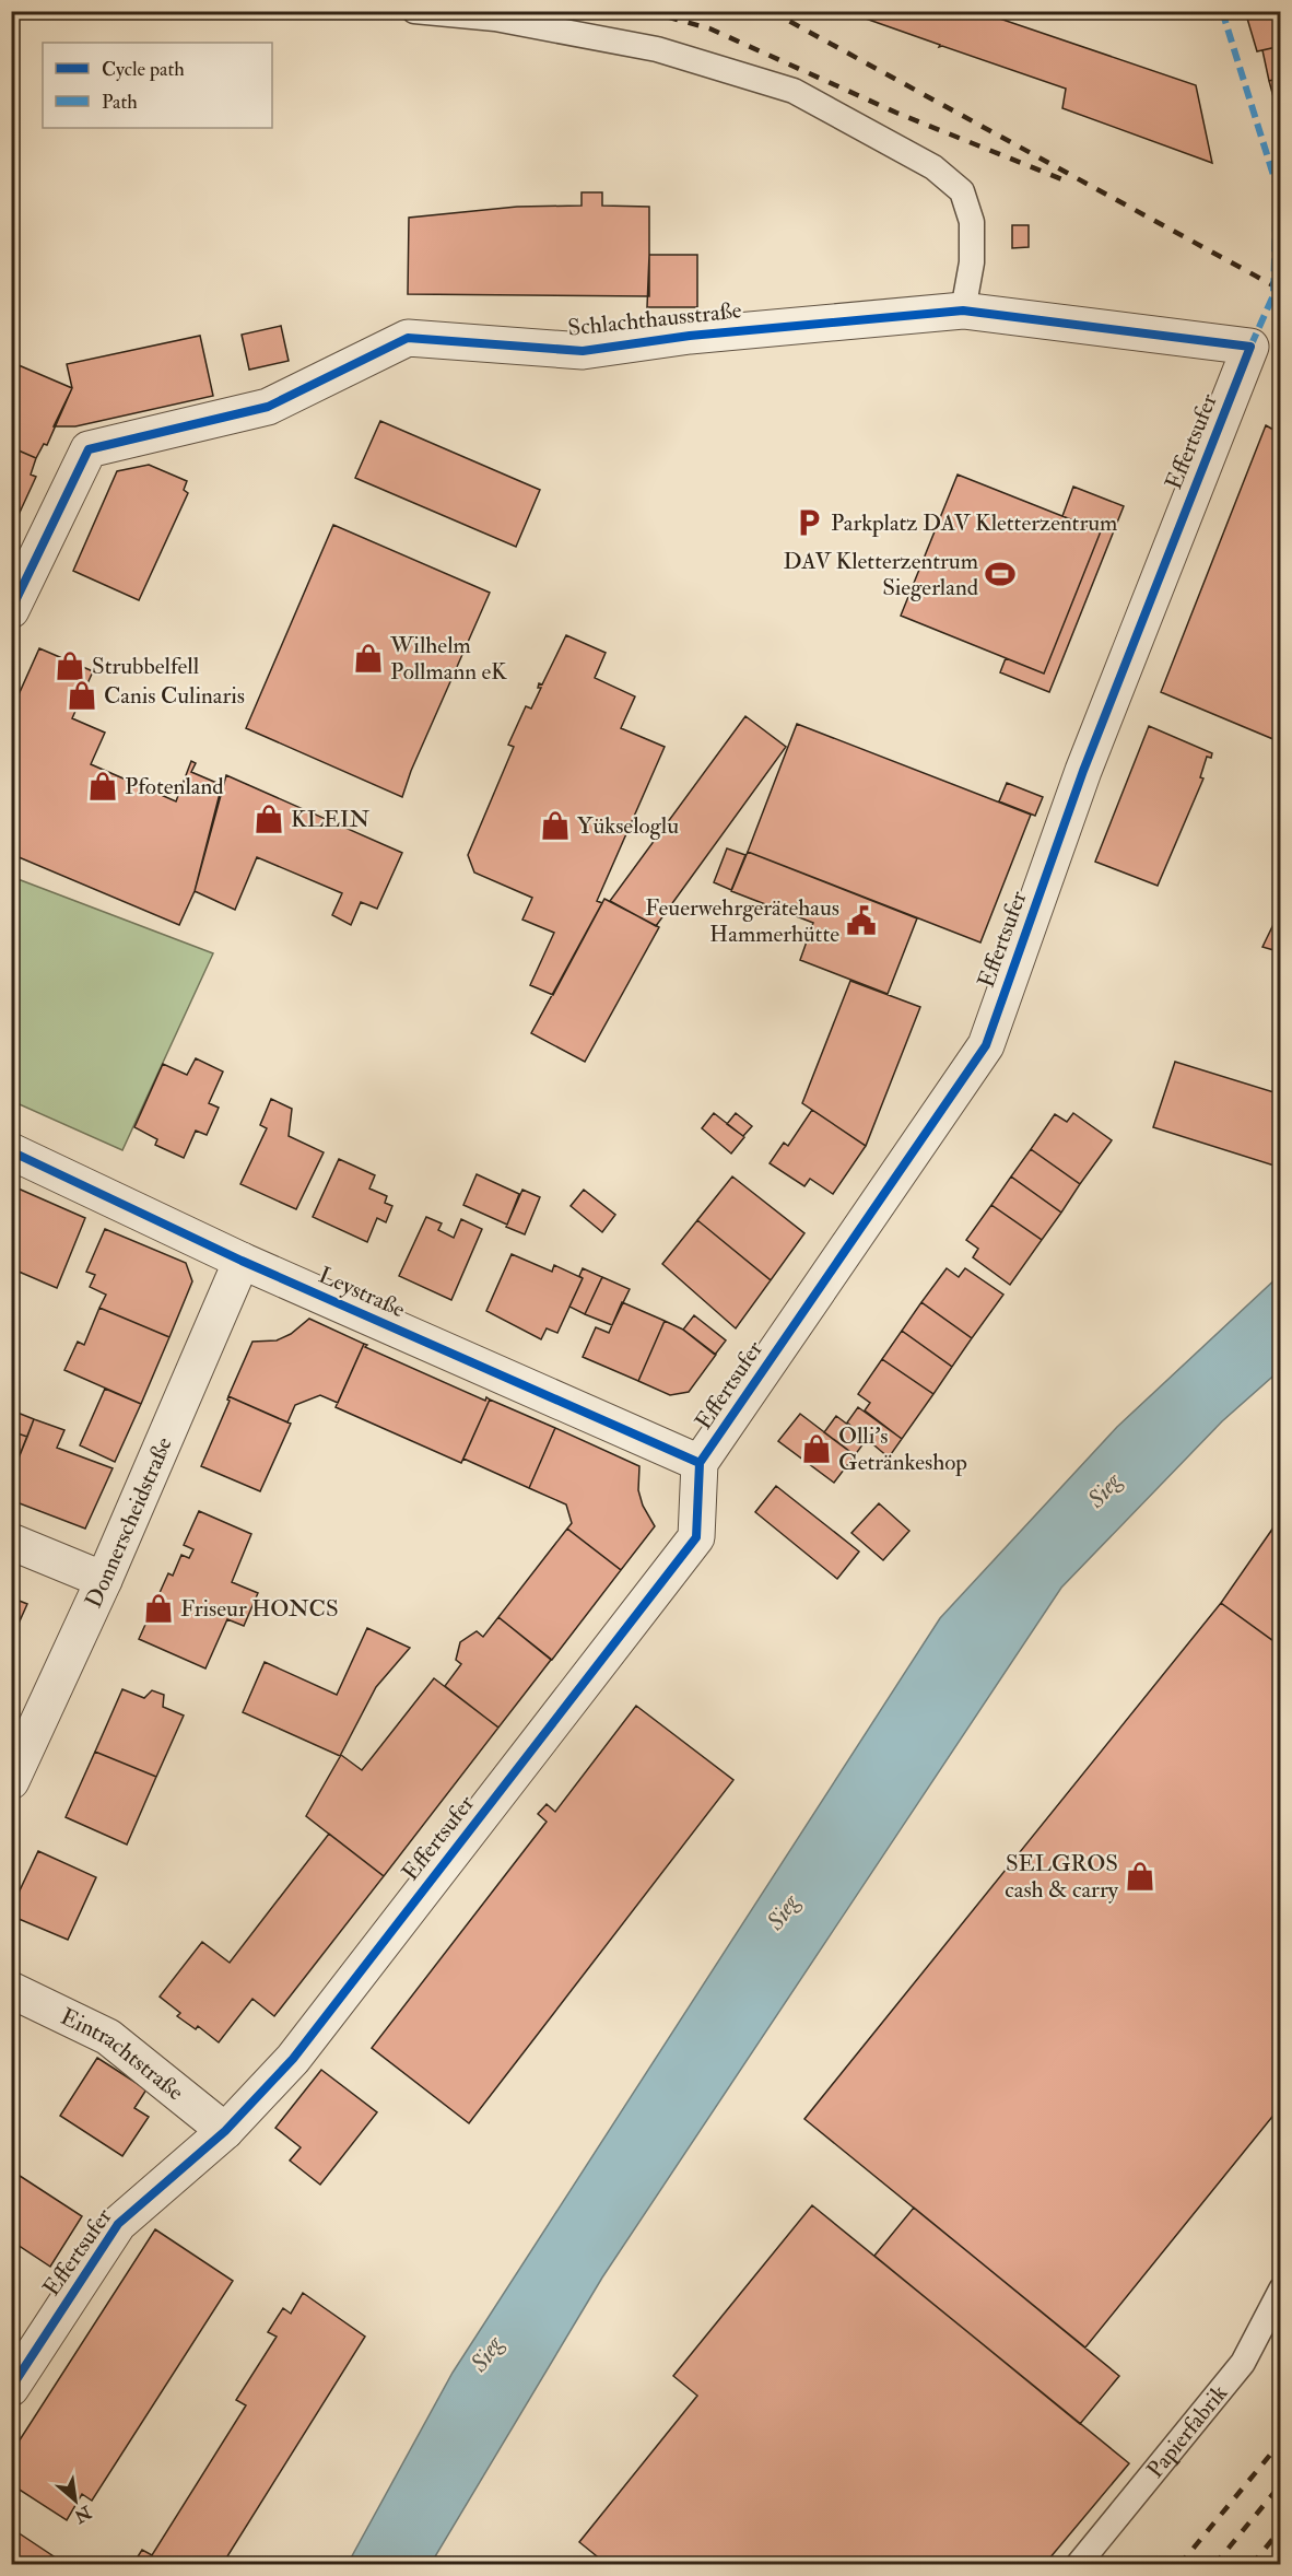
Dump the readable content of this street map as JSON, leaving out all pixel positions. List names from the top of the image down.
{
  "streets": {
    "street": [
      "Schlachthausstraße",
      "Effertsufer",
      "Leystraße",
      "Donnerscheidstraße",
      "Eintrachtstraße"
    ],
    "lane": ["Papierfabrik"]
  },
  "crossings": [
    ["Schlachthausstraße", "Effertsufer"],
    ["Effertsufer", "Leystraße"],
    ["Effertsufer", "Eintrachtstraße"],
    ["Leystraße", "Donnerscheidstraße"]
  ],
  "water": ["Sieg"],
  "places": {
    "parking": ["Parkplatz DAV Kletterzentrum"],
    "sports": ["DAV Kletterzentrum Siegerland"],
    "shop": [
      "Wilhelm Pollmann eK",
      "Strubbelfell",
      "Canis Culinaris",
      "Pfotenland",
      "KLEIN",
      "Yükseloglu",
      "Olli's Getränkeshop",
      "Friseur HONCS",
      "SELGROS cash & carry"
    ],
    "public building": ["Feuerwehrgerätehaus Hammerhütte"]
  },
  "legend": ["Cycle path", "Path"],
  "north": "bottom right"
}
